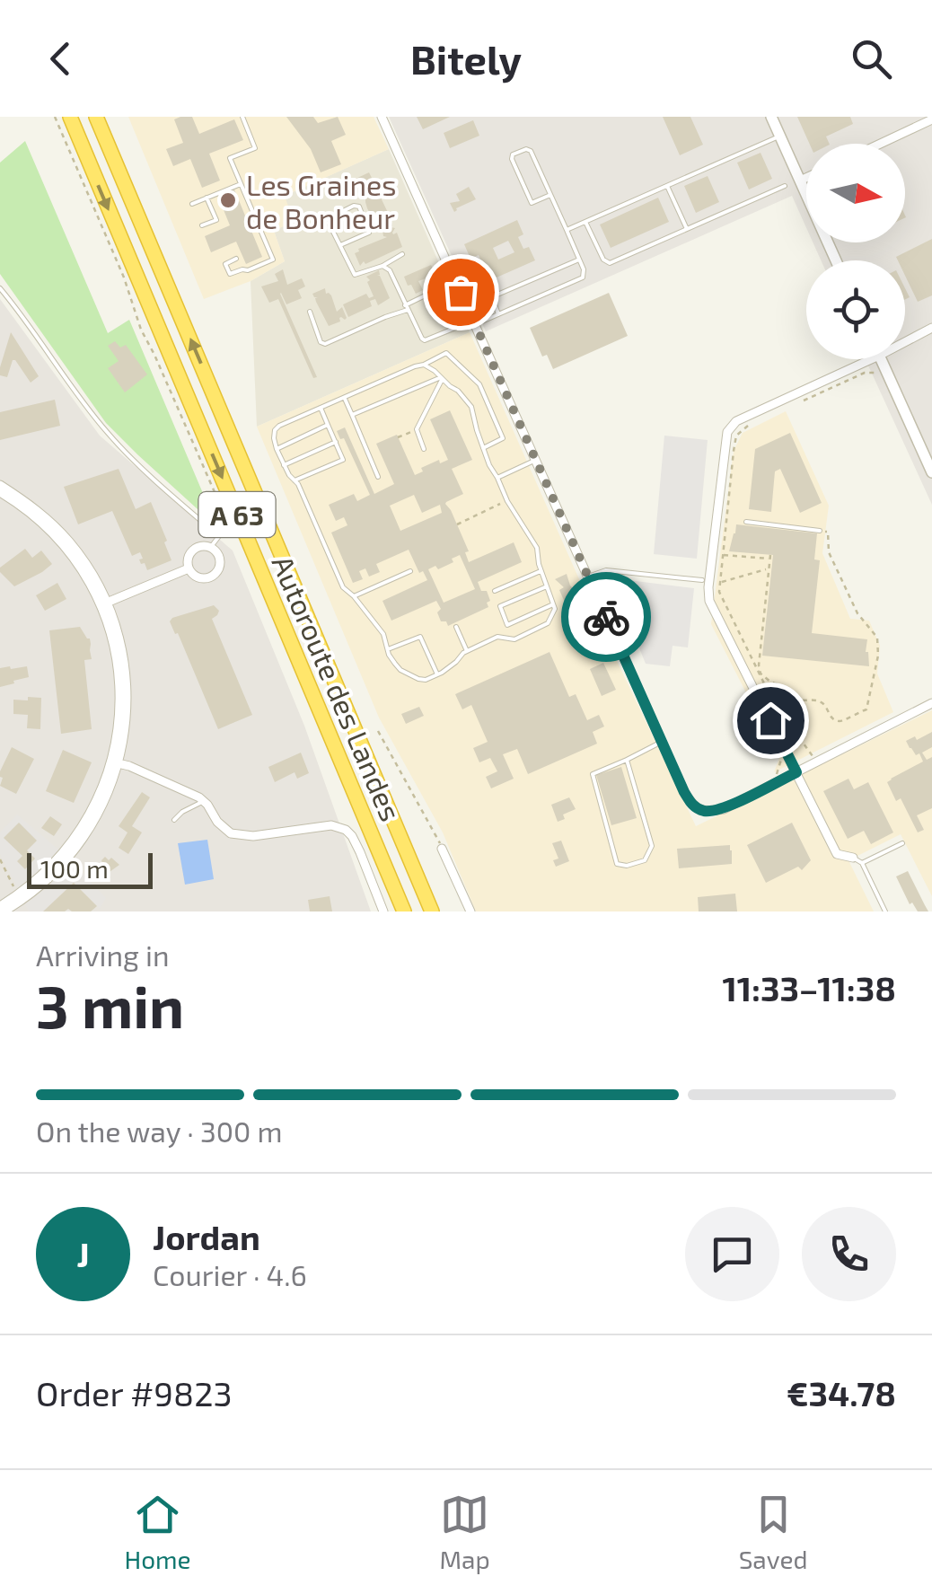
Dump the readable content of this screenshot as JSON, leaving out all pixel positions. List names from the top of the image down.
{
  "streets": {
    "highway": ["A 63", "Autoroute des Landes"]
  },
  "places": ["Les Graines de Bonheur"],
  "scale_bar": "100 m",
  "north": "right",
  "page": {
    "header": "Bitely",
    "scale": "100 m",
    "heading": ["3 min", "Arriving in", "11:33–11:38"],
    "panel": [
      "Jordan",
      "Courier · 4.6",
      "Order #9823",
      "€34.78"
    ],
    "bar": "On the way · 300 m",
    "round": "J",
    "tabs": ["Home", "Map", "Saved"]
  }
}
